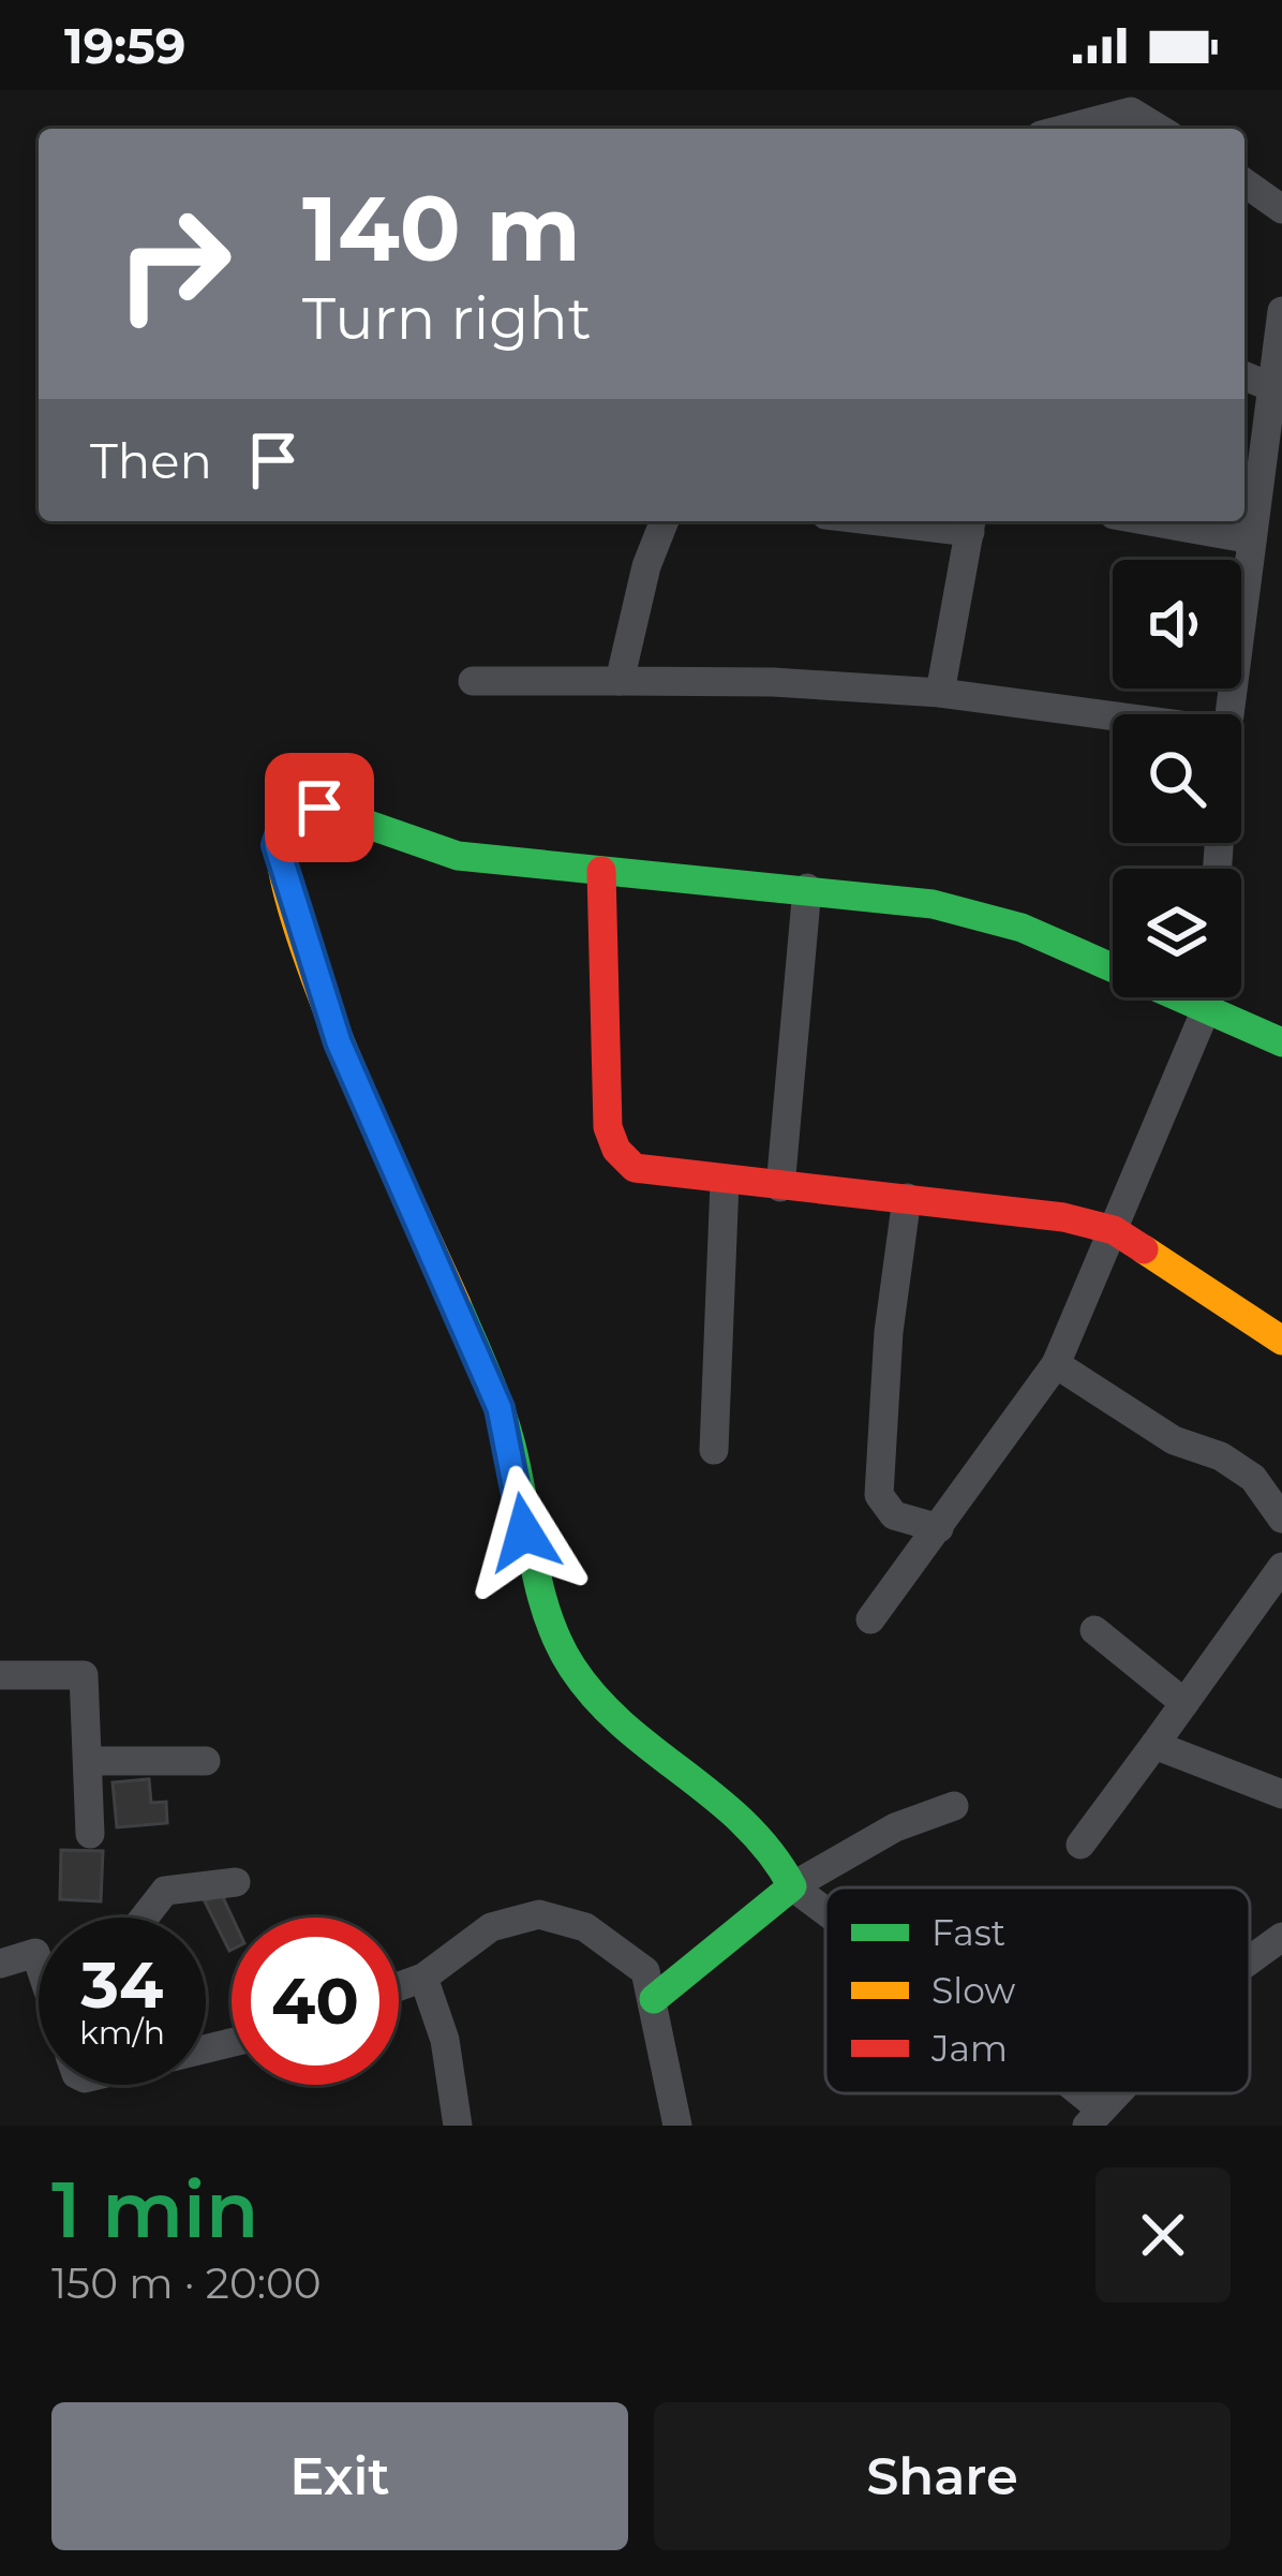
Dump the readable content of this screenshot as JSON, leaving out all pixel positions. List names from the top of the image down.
{
  "legend": ["Fast", "Slow", "Jam"],
  "page": {
    "status": "19:59",
    "turn": ["140 m", "Turn right"],
    "then": "Then",
    "speed": "34 km/h",
    "limit": "40",
    "heading": ["1 min", "150 m · 20:00"],
    "buttons": ["Exit", "Share"]
  }
}
